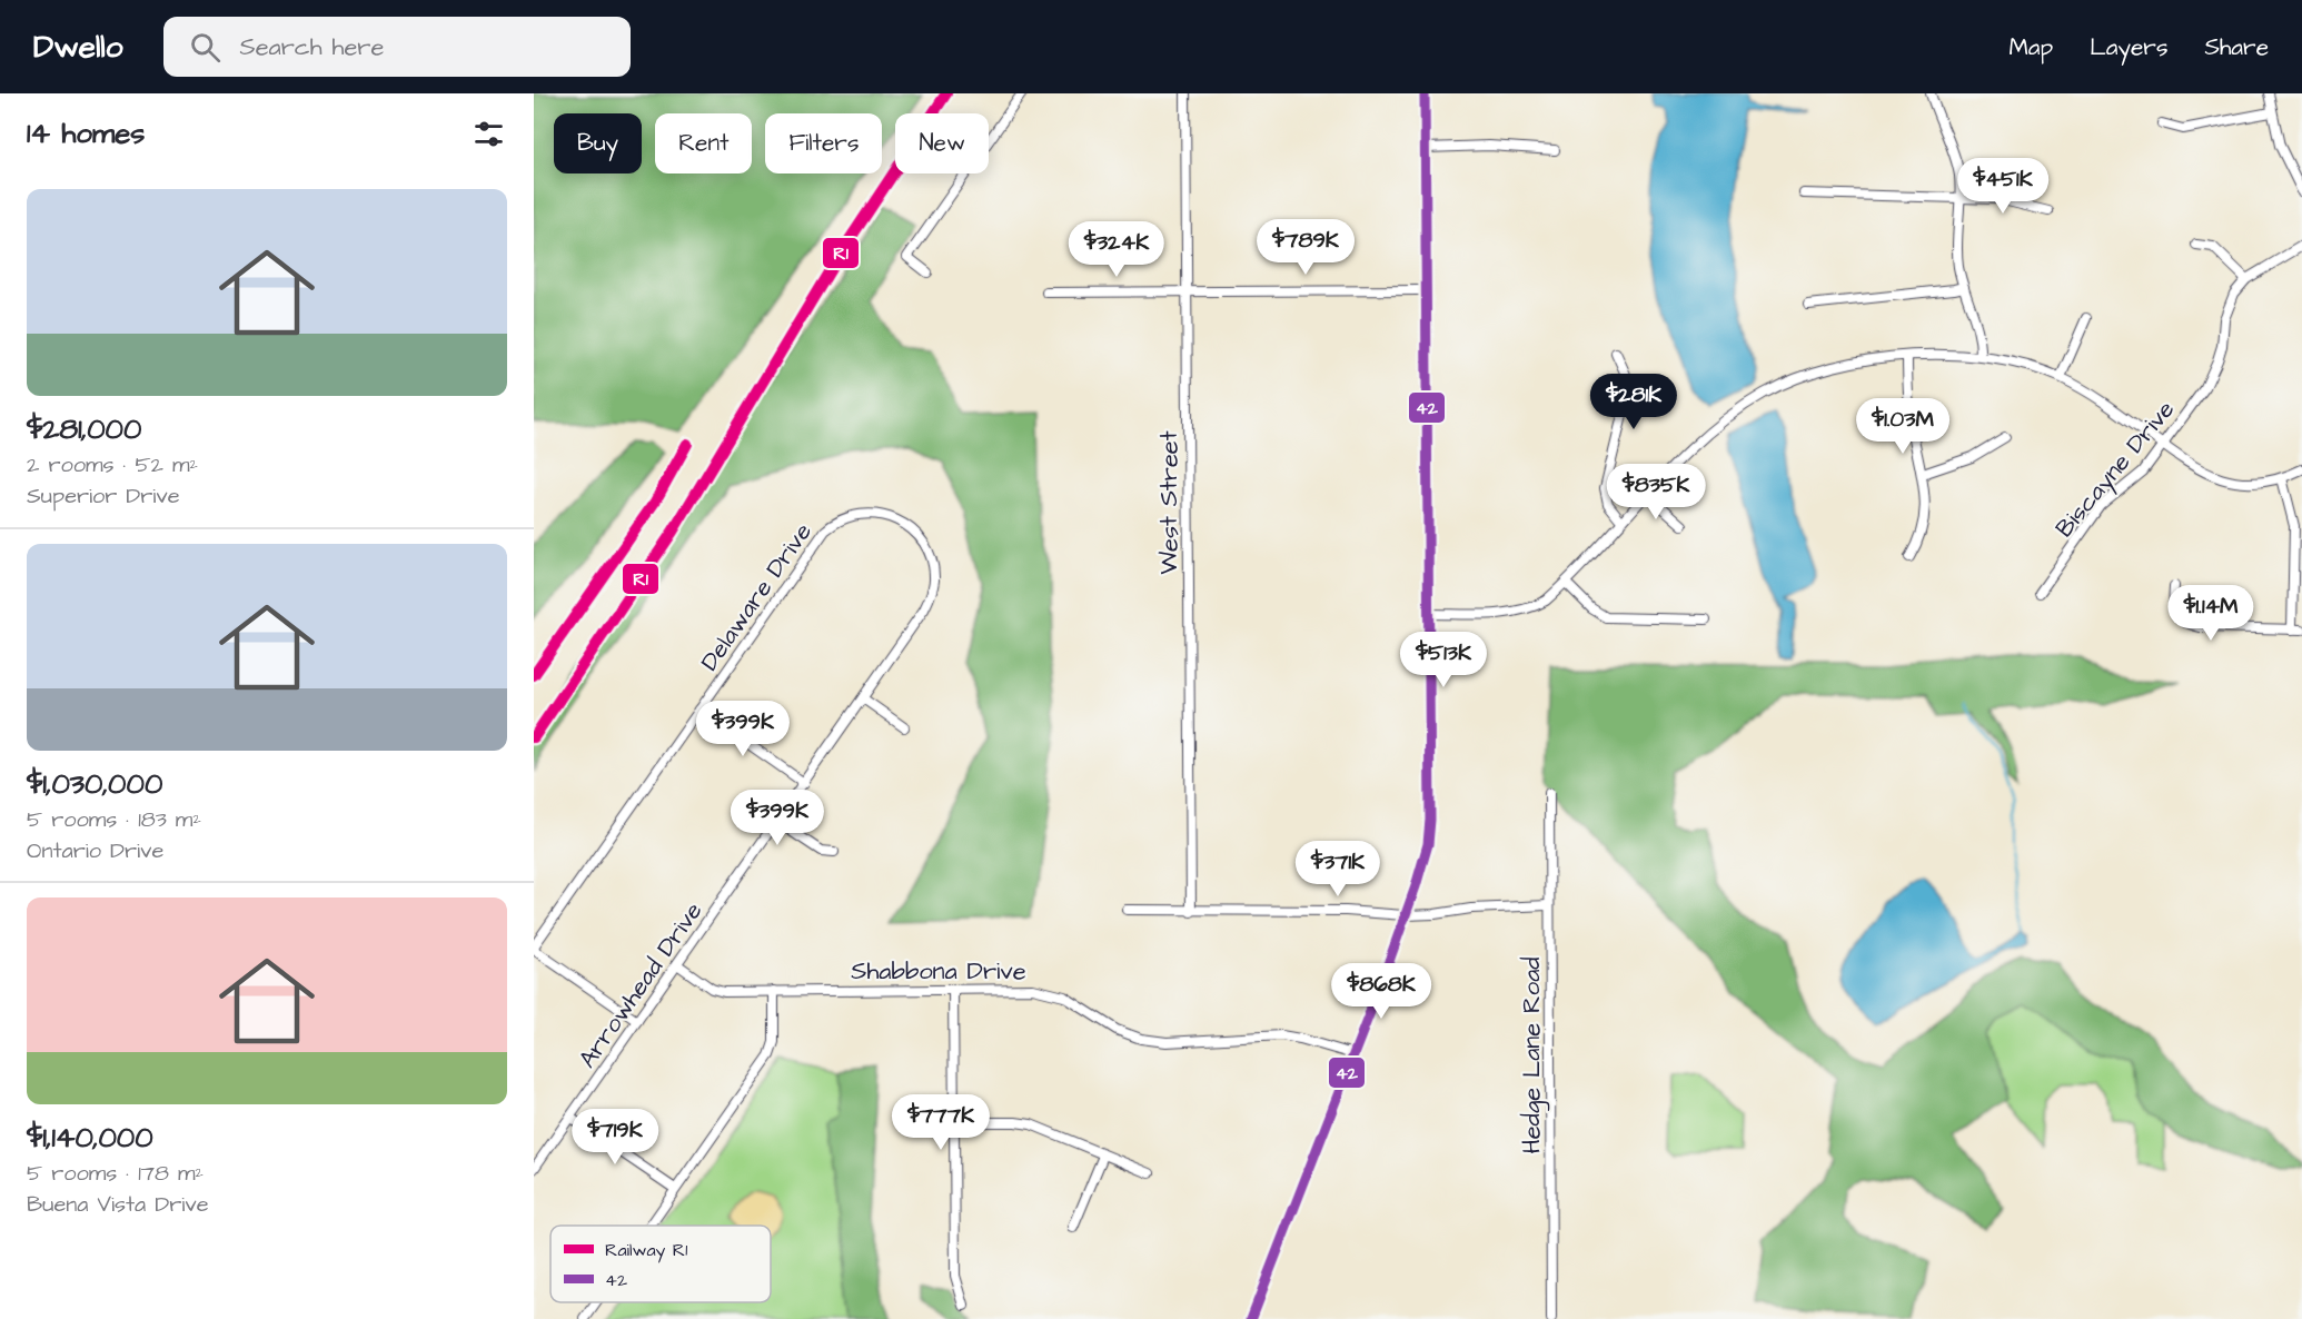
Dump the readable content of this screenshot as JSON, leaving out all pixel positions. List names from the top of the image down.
{
  "streets": {
    "street": [
      "Biscayne Drive",
      "West Street",
      "Delaware Drive",
      "Shabbona Drive",
      "Arrowhead Drive",
      "Hedge Lane Road"
    ]
  },
  "crossings": [
    ["Delaware Drive", "Arrowhead Drive"],
    ["Shabbona Drive", "Arrowhead Drive"]
  ],
  "lines": ["rail line R1", "transit line 42"],
  "legend": ["Railway R1", "42"],
  "page": {
    "header": "Dwello",
    "search": "Search here",
    "nav": ["Map", "Layers", "Share"],
    "heading": "14 homes",
    "chip": [
      "Buy",
      "Rent",
      "Filters",
      "New"
    ],
    "price": [
      "$451K",
      "$789K",
      "$324K",
      "$281K",
      "$1.03M",
      "$835K",
      "$1.14M",
      "$513K",
      "$399K",
      "$399K",
      "$371K",
      "$868K",
      "$777K",
      "$719K"
    ],
    "list": [
      {
        "name": "$281,000",
        "note": "2 rooms · 52 m² · Superior Drive"
      },
      {
        "name": "$1,030,000",
        "note": "5 rooms · 183 m² · Ontario Drive"
      },
      {
        "name": "$1,140,000",
        "note": "5 rooms · 178 m² · Buena Vista Drive"
      }
    ]
  }
}
